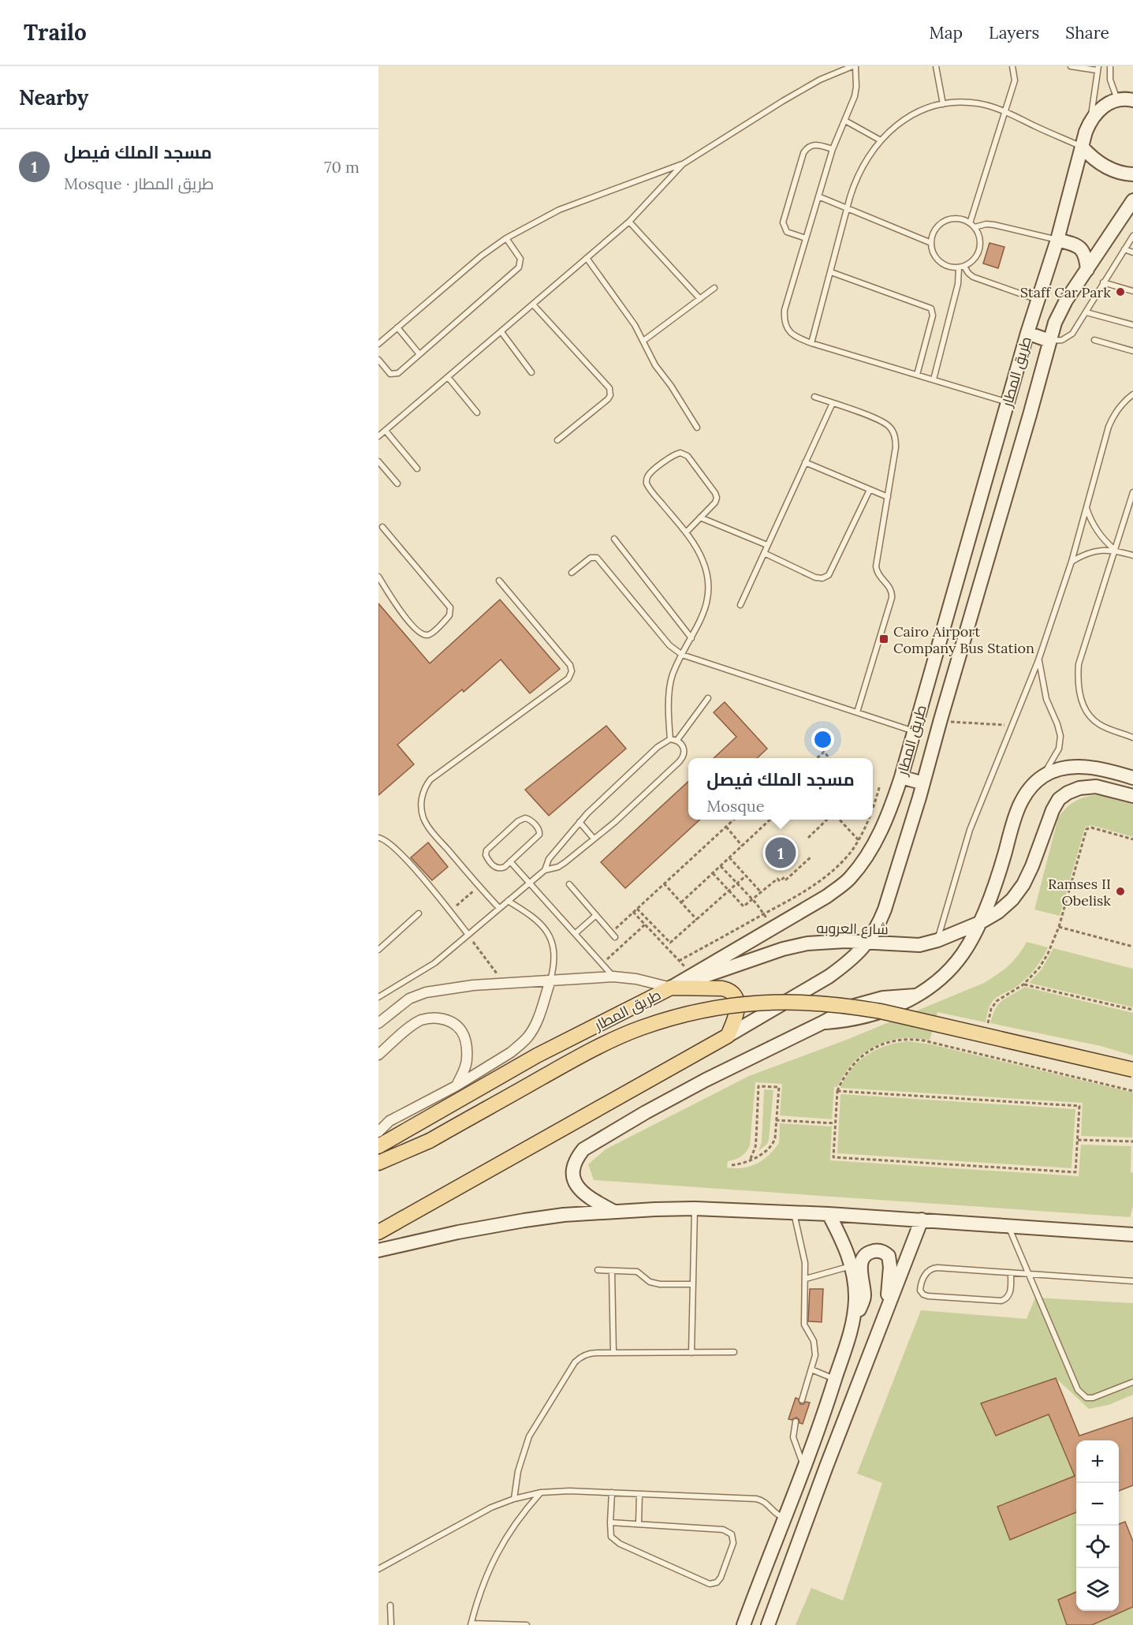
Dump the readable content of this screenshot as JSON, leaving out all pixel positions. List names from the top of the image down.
{
  "streets": {
    "main road": ["طريق المطار", "شارع العروبه"]
  },
  "crossings": [
    ["طريق المطار", "شارع العروبه"]
  ],
  "places": {
    "other": ["Staff Car Park", "Ramses II Obelisk"],
    "transit": ["Cairo Airport Company Bus Station"]
  },
  "page": {
    "header": "Trailo",
    "nav": ["Map", "Layers", "Share"],
    "heading": "Nearby",
    "list": [
      {
        "mark": "1",
        "name": "مسجد الملك فيصل",
        "note": "Mosque · طريق المطار",
        "value": "70 m"
      }
    ],
    "popup": ["مسجد الملك فيصل", "Mosque"],
    "pins": "1",
    "map_buttons": ["+", "−"]
  }
}
